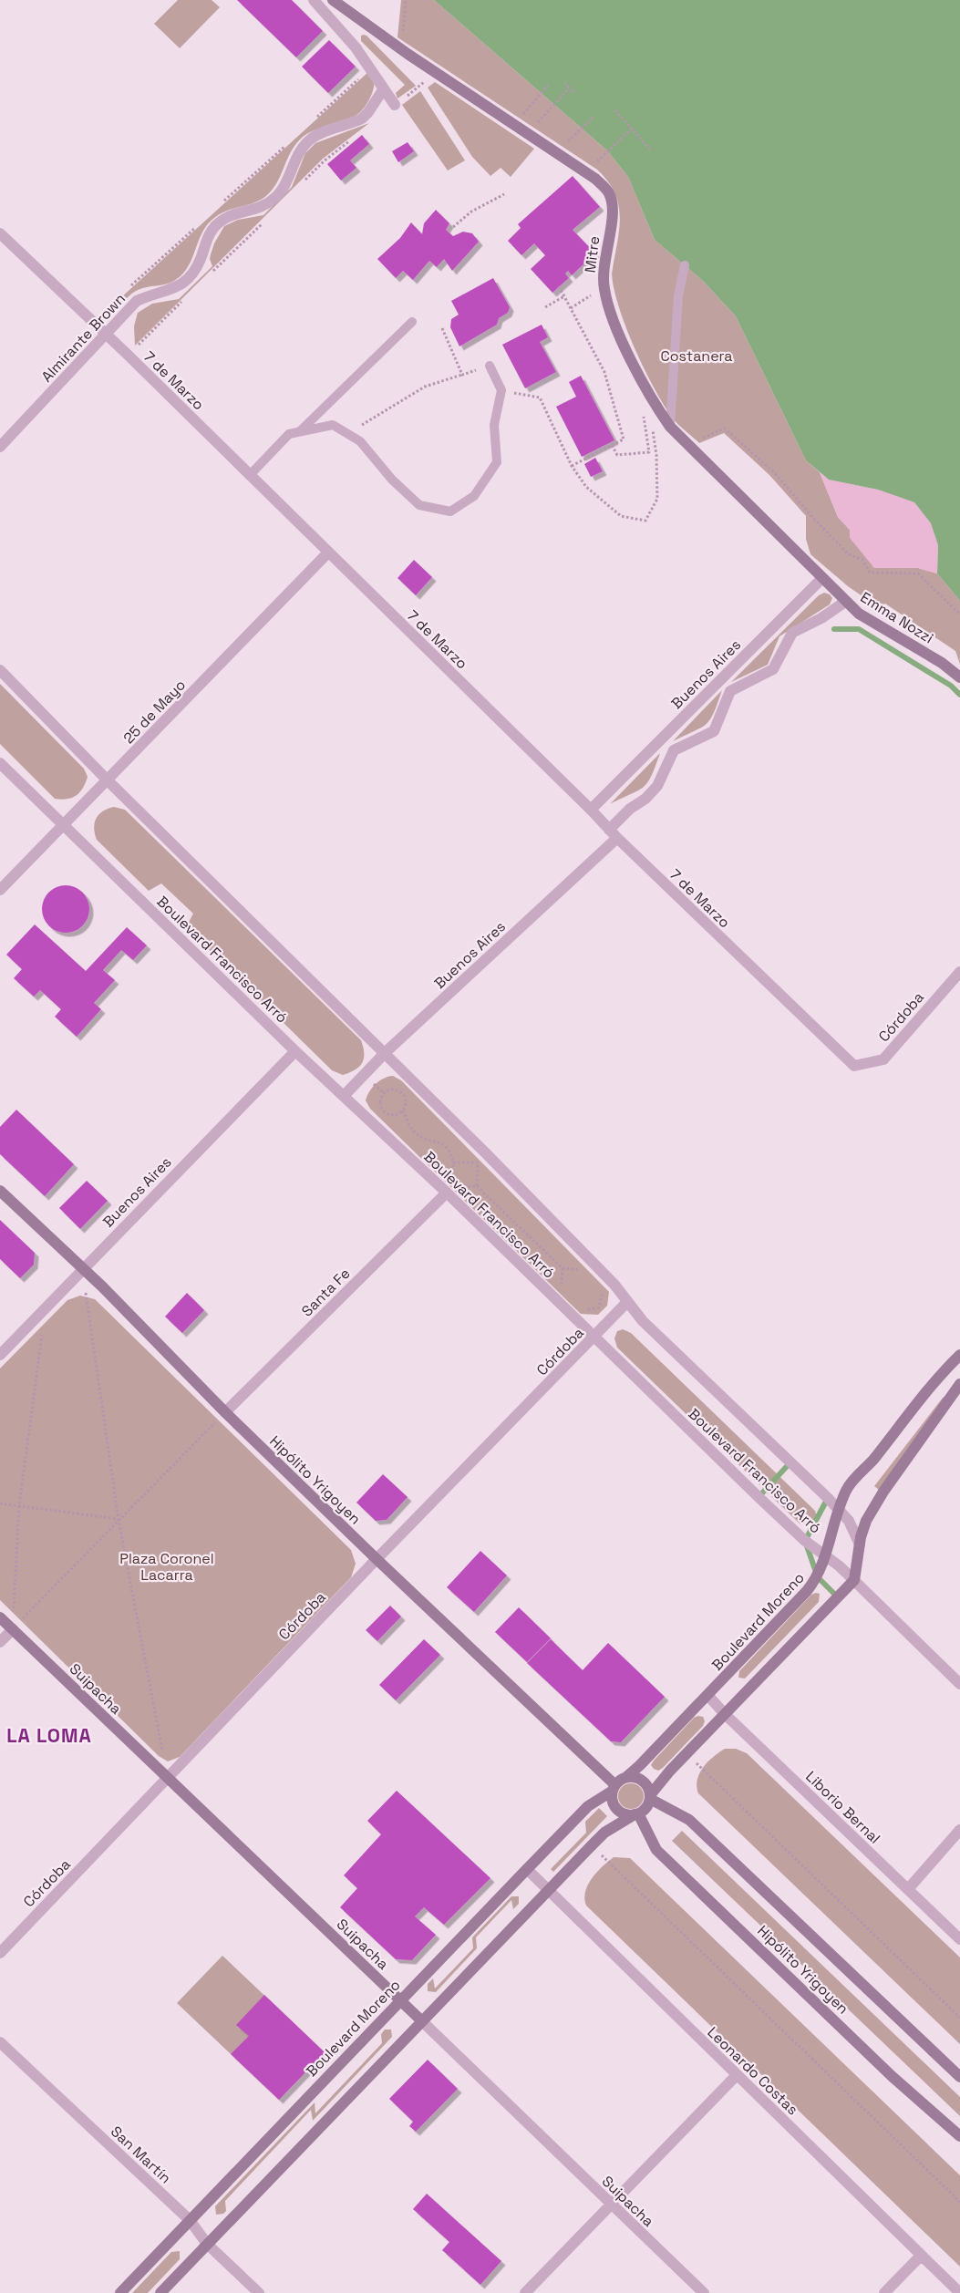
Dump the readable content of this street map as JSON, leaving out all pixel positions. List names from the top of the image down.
{
  "streets": {
    "main road": [
      "Mitre",
      "Emma Nozzi",
      "Hipólito Yrigoyen",
      "Boulevard Moreno",
      "Suipacha"
    ],
    "street": [
      "Almirante Brown",
      "7 de Marzo",
      "Buenos Aires",
      "25 de Mayo",
      "Boulevard Francisco Arró",
      "Córdoba",
      "Santa Fe",
      "Liborio Bernal",
      "Leonardo Costas",
      "San Martín"
    ]
  },
  "crossings": [
    ["Mitre", "Emma Nozzi"],
    ["Mitre", "Buenos Aires"],
    ["Almirante Brown", "7 de Marzo"],
    ["7 de Marzo", "Buenos Aires"],
    ["7 de Marzo", "25 de Mayo"],
    ["7 de Marzo", "Córdoba"],
    ["Emma Nozzi", "Buenos Aires"],
    ["Buenos Aires", "Boulevard Francisco Arró"],
    ["Buenos Aires", "Hipólito Yrigoyen"],
    ["25 de Mayo", "Boulevard Francisco Arró"],
    ["Boulevard Francisco Arró", "Córdoba"],
    ["Boulevard Francisco Arró", "Santa Fe"],
    ["Boulevard Francisco Arró", "Boulevard Moreno"],
    ["Córdoba", "Hipólito Yrigoyen"],
    ["Córdoba", "Suipacha"],
    ["Santa Fe", "Hipólito Yrigoyen"],
    ["Hipólito Yrigoyen", "Boulevard Moreno"],
    ["Boulevard Moreno", "Suipacha"],
    ["Boulevard Moreno", "Liborio Bernal"],
    ["Boulevard Moreno", "Leonardo Costas"],
    ["Boulevard Moreno", "San Martín"]
  ],
  "districts": ["LA LOMA"],
  "parks": ["Costanera", "Plaza Coronel Lacarra"]
}
